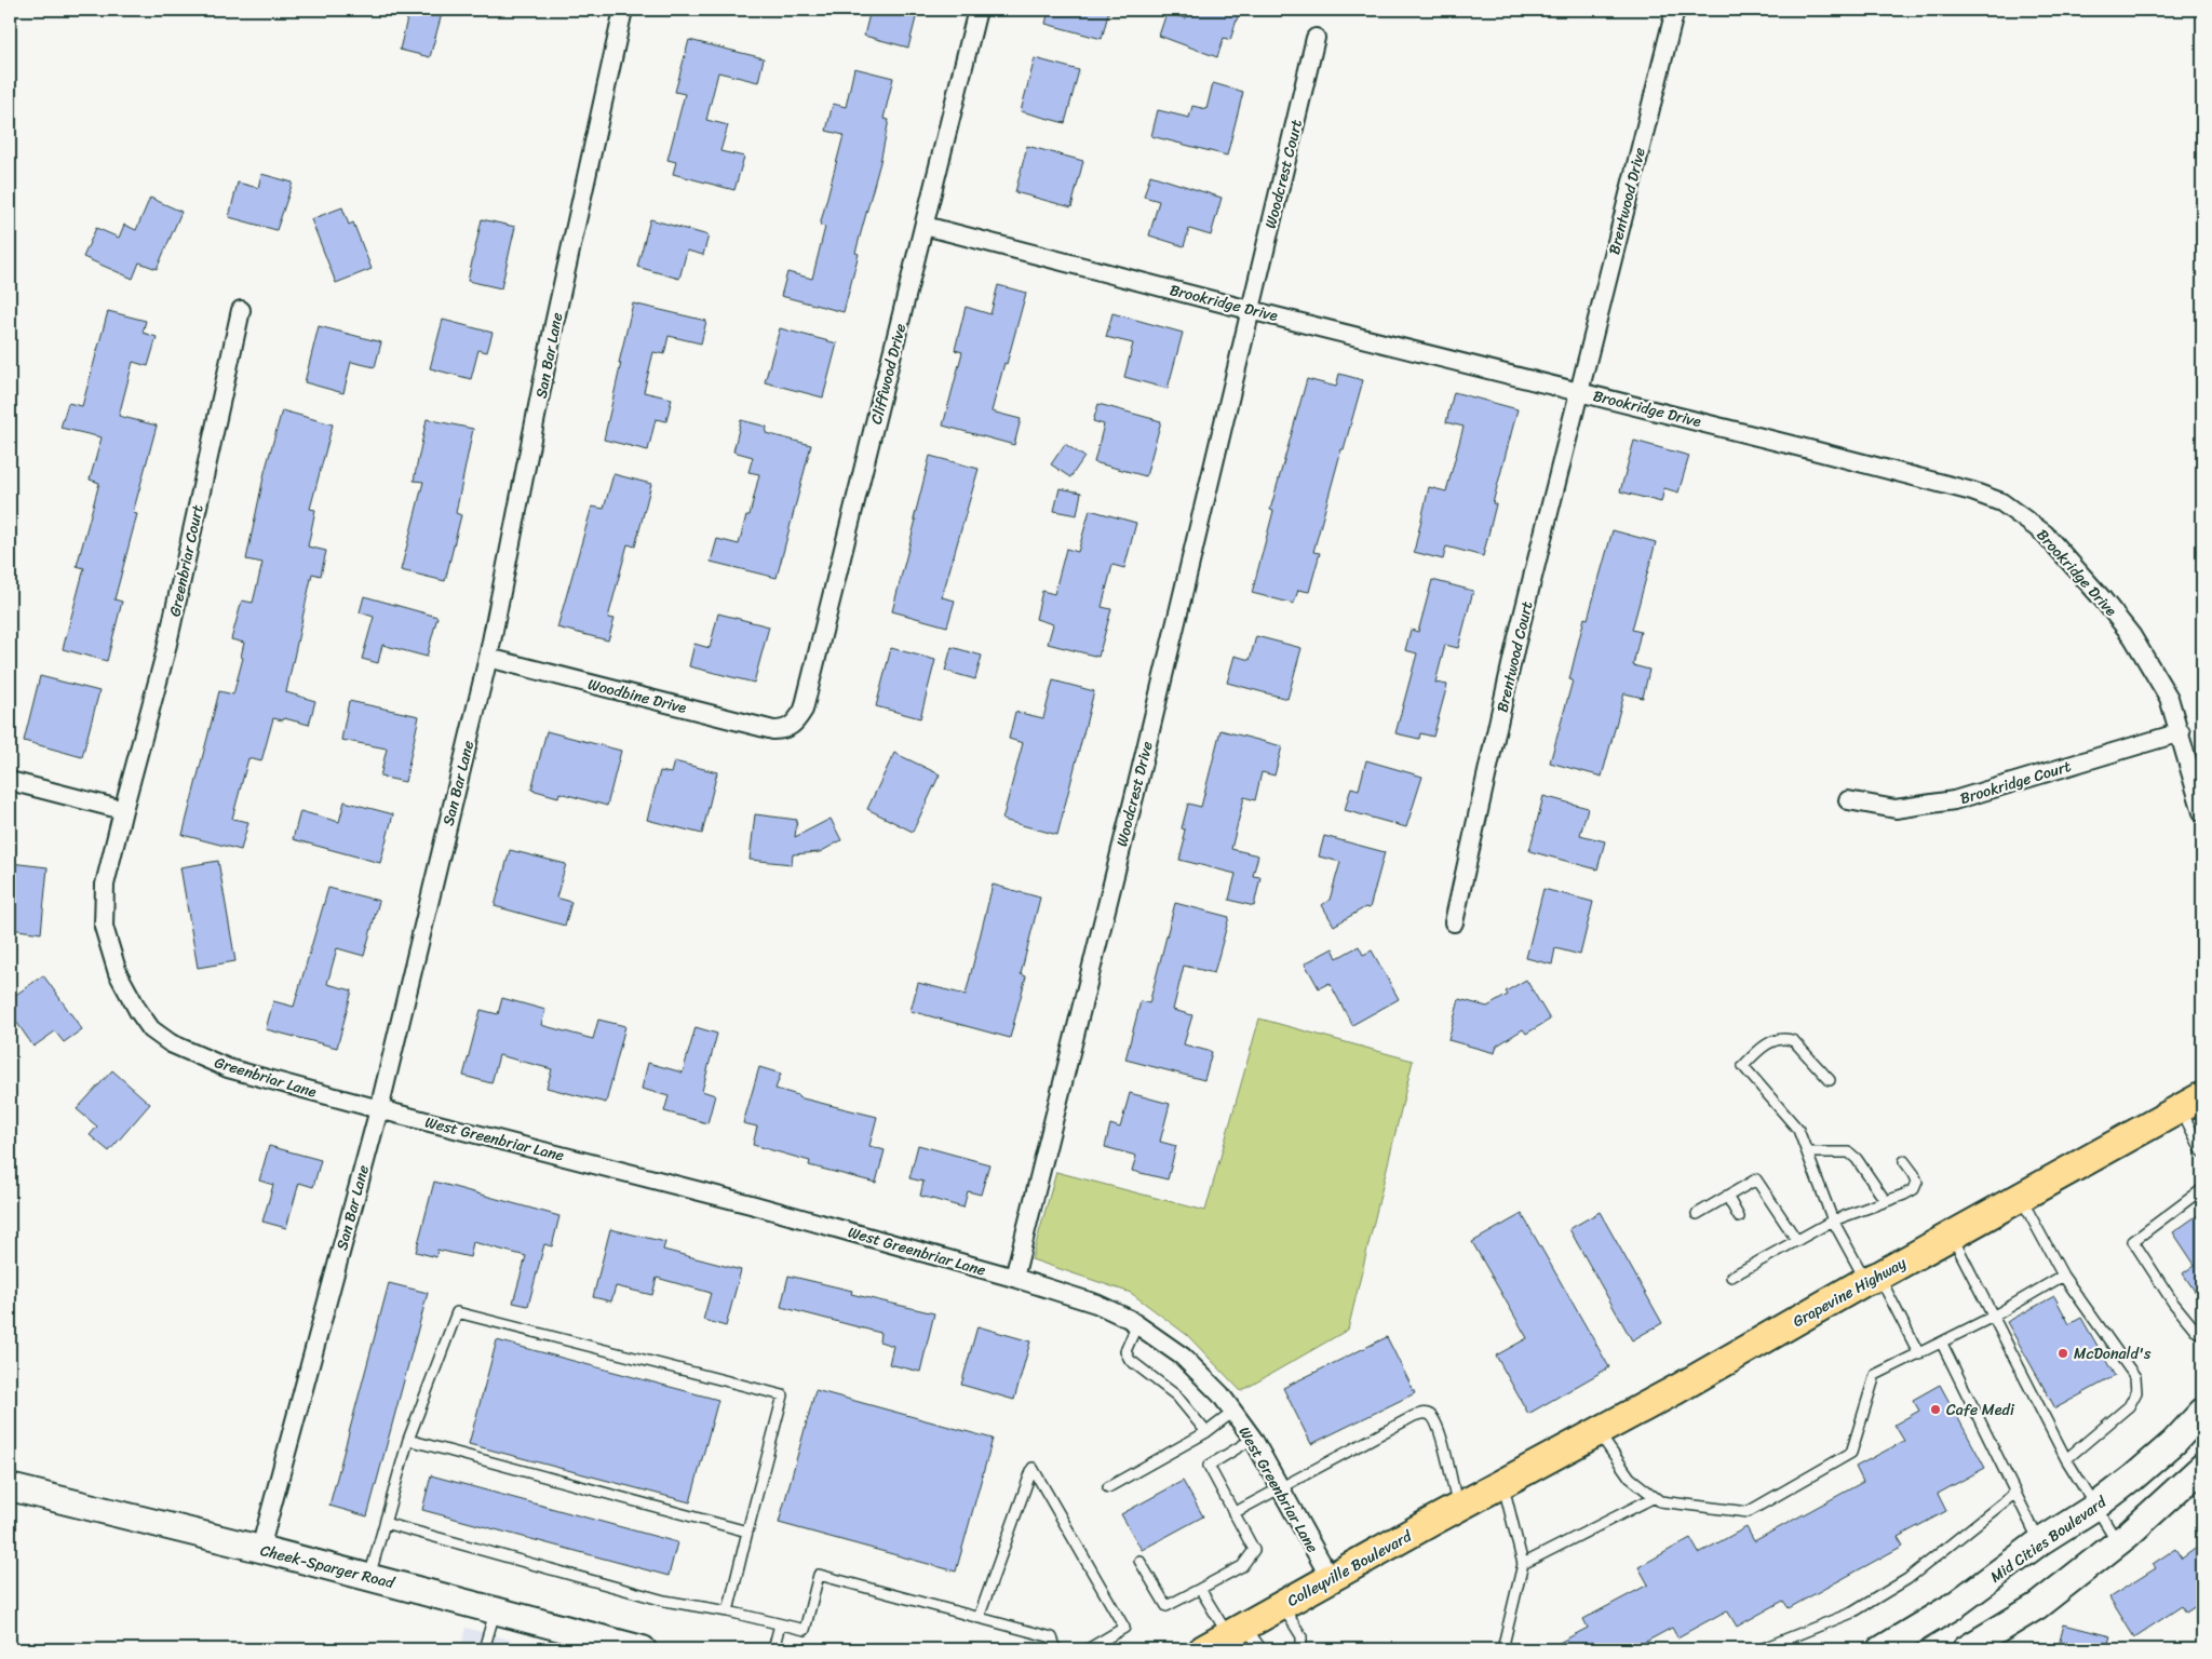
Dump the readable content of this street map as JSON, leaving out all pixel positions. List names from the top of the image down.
{
  "streets": {
    "main road": [
      "Grapevine Highway",
      "Mid Cities Boulevard",
      "Cheek-Sparger Road",
      "Colleyville Boulevard"
    ],
    "street": [
      "Woodcrest Court",
      "Brentwood Drive",
      "Brookridge Drive",
      "San Bar Lane",
      "Cliffwood Drive",
      "Greenbriar Court",
      "Brentwood Court",
      "Woodbine Drive",
      "Brookridge Court",
      "Woodcrest Drive",
      "Greenbriar Lane",
      "West Greenbriar Lane"
    ]
  },
  "crossings": [
    ["Woodcrest Court", "Brookridge Drive"],
    ["Woodcrest Court", "Woodcrest Drive"],
    ["Brentwood Drive", "Brookridge Drive"],
    ["Brentwood Drive", "Brentwood Court"],
    ["Brookridge Drive", "Cliffwood Drive"],
    ["Brookridge Drive", "Brentwood Court"],
    ["Brookridge Drive", "Brookridge Court"],
    ["Brookridge Drive", "Woodcrest Drive"],
    ["San Bar Lane", "Woodbine Drive"],
    ["San Bar Lane", "Greenbriar Lane"],
    ["San Bar Lane", "West Greenbriar Lane"],
    ["San Bar Lane", "Cheek-Sparger Road"],
    ["Cliffwood Drive", "Woodbine Drive"],
    ["Greenbriar Court", "Greenbriar Lane"],
    ["Woodcrest Drive", "West Greenbriar Lane"],
    ["Greenbriar Lane", "West Greenbriar Lane"],
    ["West Greenbriar Lane", "Colleyville Boulevard"],
    ["Grapevine Highway", "Colleyville Boulevard"]
  ],
  "places": ["McDonald's", "Cafe Medi"]
}
